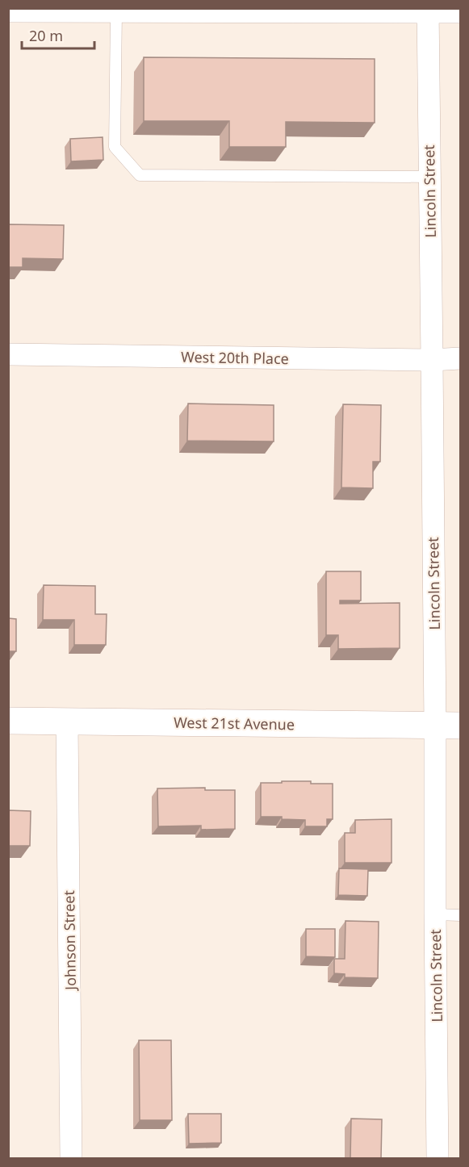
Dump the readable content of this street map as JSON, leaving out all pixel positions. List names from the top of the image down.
{
  "streets": {
    "street": [
      "Lincoln Street",
      "West 20th Place",
      "West 21st Avenue",
      "Johnson Street"
    ]
  },
  "crossings": [
    ["Lincoln Street", "West 20th Place"],
    ["Lincoln Street", "West 21st Avenue"],
    ["West 21st Avenue", "Johnson Street"]
  ],
  "scale_bar": "20 m"
}
